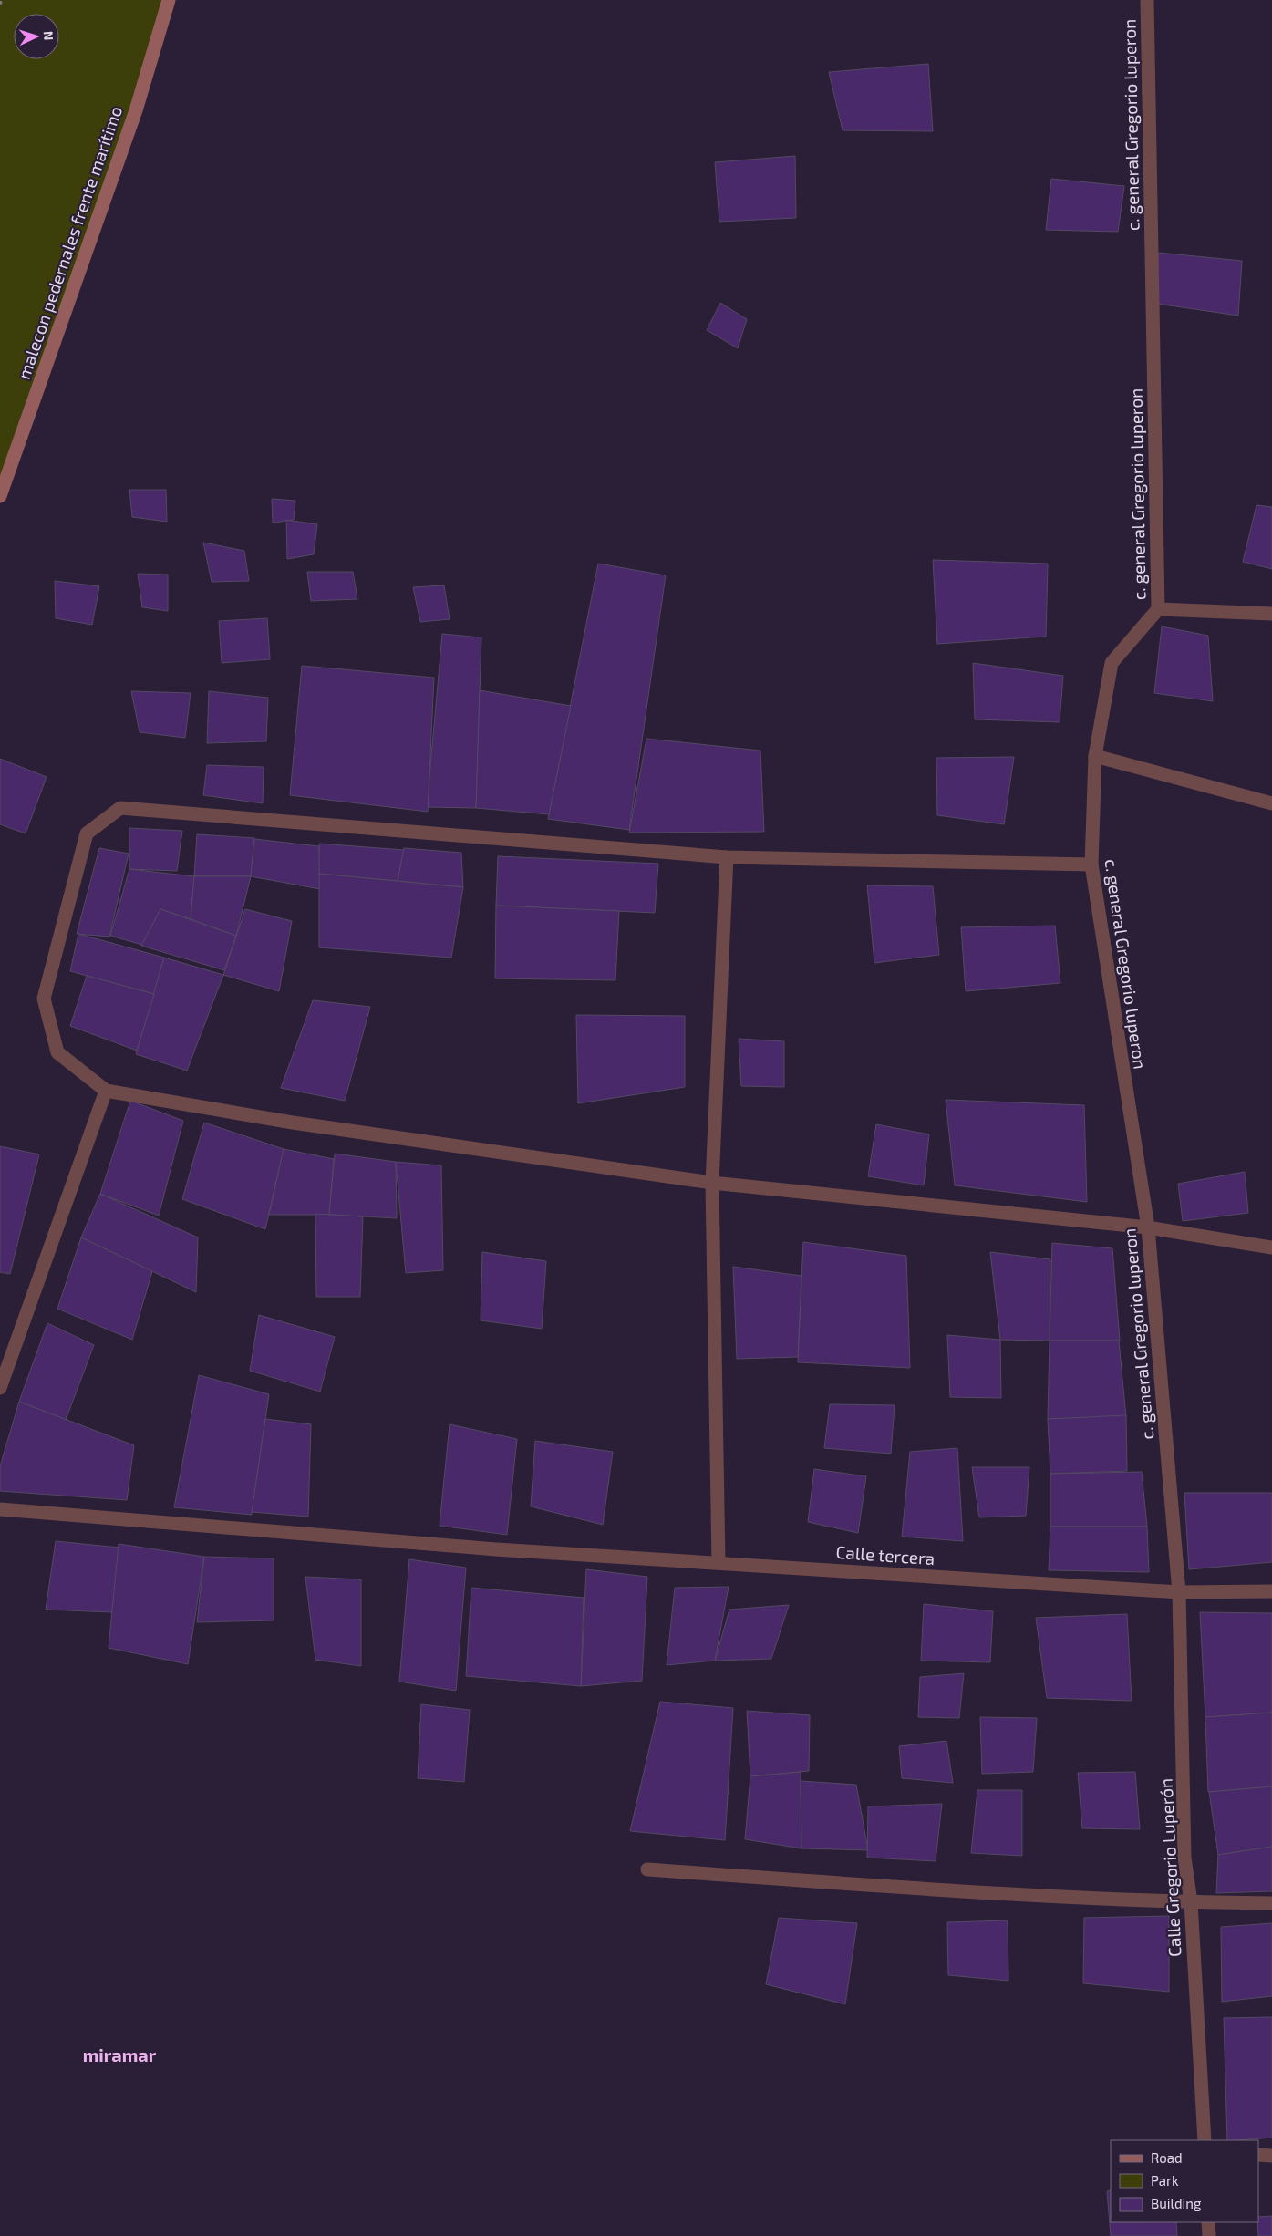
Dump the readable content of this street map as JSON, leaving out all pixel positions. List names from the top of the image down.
{
  "streets": {
    "main road": ["malecon pedernales frente marítimo"],
    "street": ["c. general Gregorio luperon", "Calle tercera", "Calle Gregorio Luperón"]
  },
  "crossings": [
    ["c. general Gregorio luperon", "Calle tercera"],
    ["c. general Gregorio luperon", "Calle Gregorio Luperón"],
    ["Calle tercera", "Calle Gregorio Luperón"]
  ],
  "districts": ["miramar"],
  "legend": ["Road", "Park", "Building"],
  "north": "right"
}
